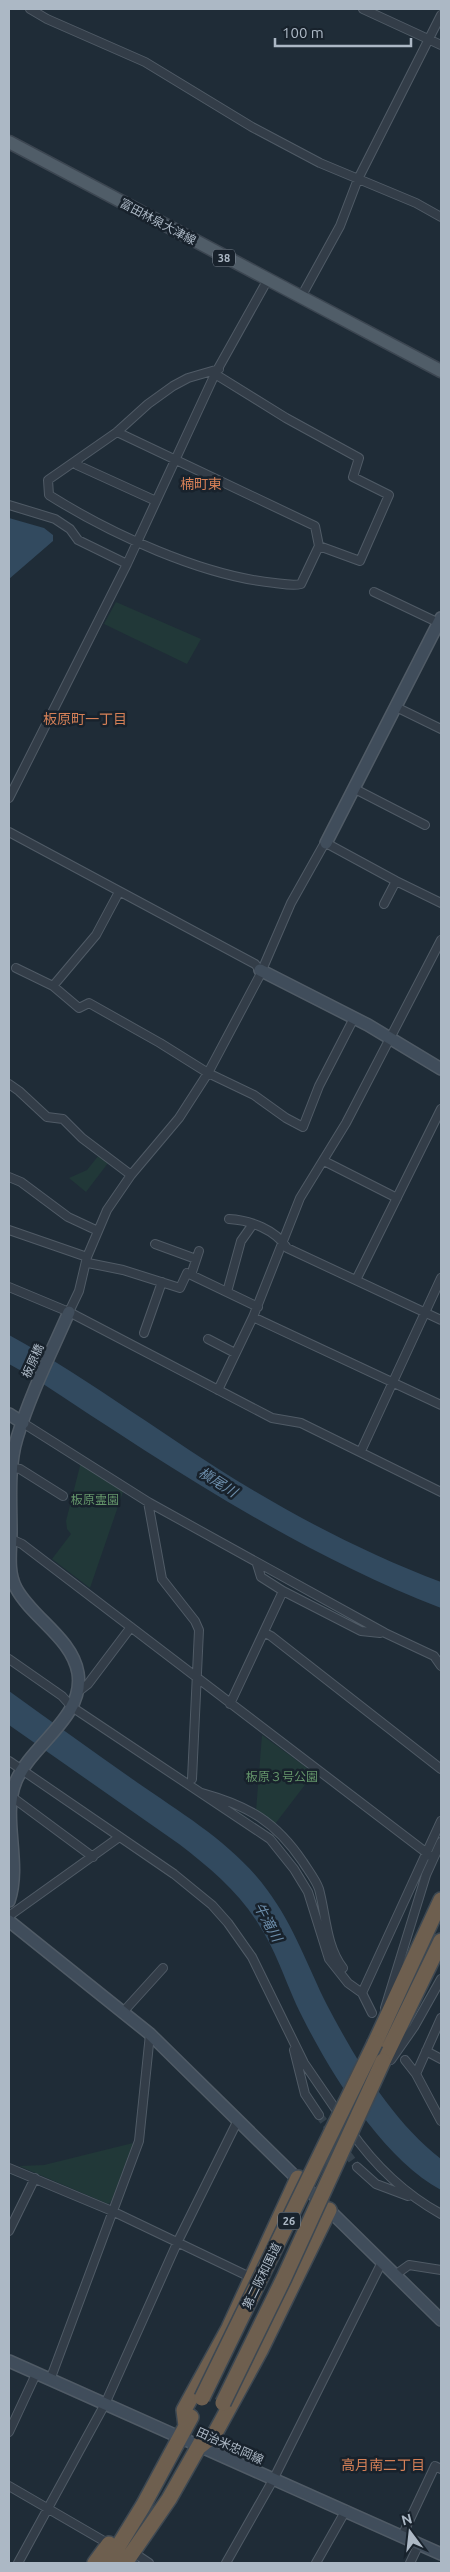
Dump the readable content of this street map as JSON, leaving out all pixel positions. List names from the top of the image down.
{
  "streets": {
    "highway": ["26", "第二阪和国道"],
    "main road": ["富田林泉大津線", "38"],
    "street": ["板原橋", "田治米忠岡線"]
  },
  "crossings": [
    ["26", "第二阪和国道"],
    ["26", "田治米忠岡線"],
    ["第二阪和国道", "田治米忠岡線"]
  ],
  "districts": ["楠町東", "板原町一丁目", "高月南二丁目"],
  "water": ["槇尾川", "牛滝川"],
  "parks": ["板原霊園", "板原３号公園"],
  "scale_bar": "100 m",
  "north": "top"
}
